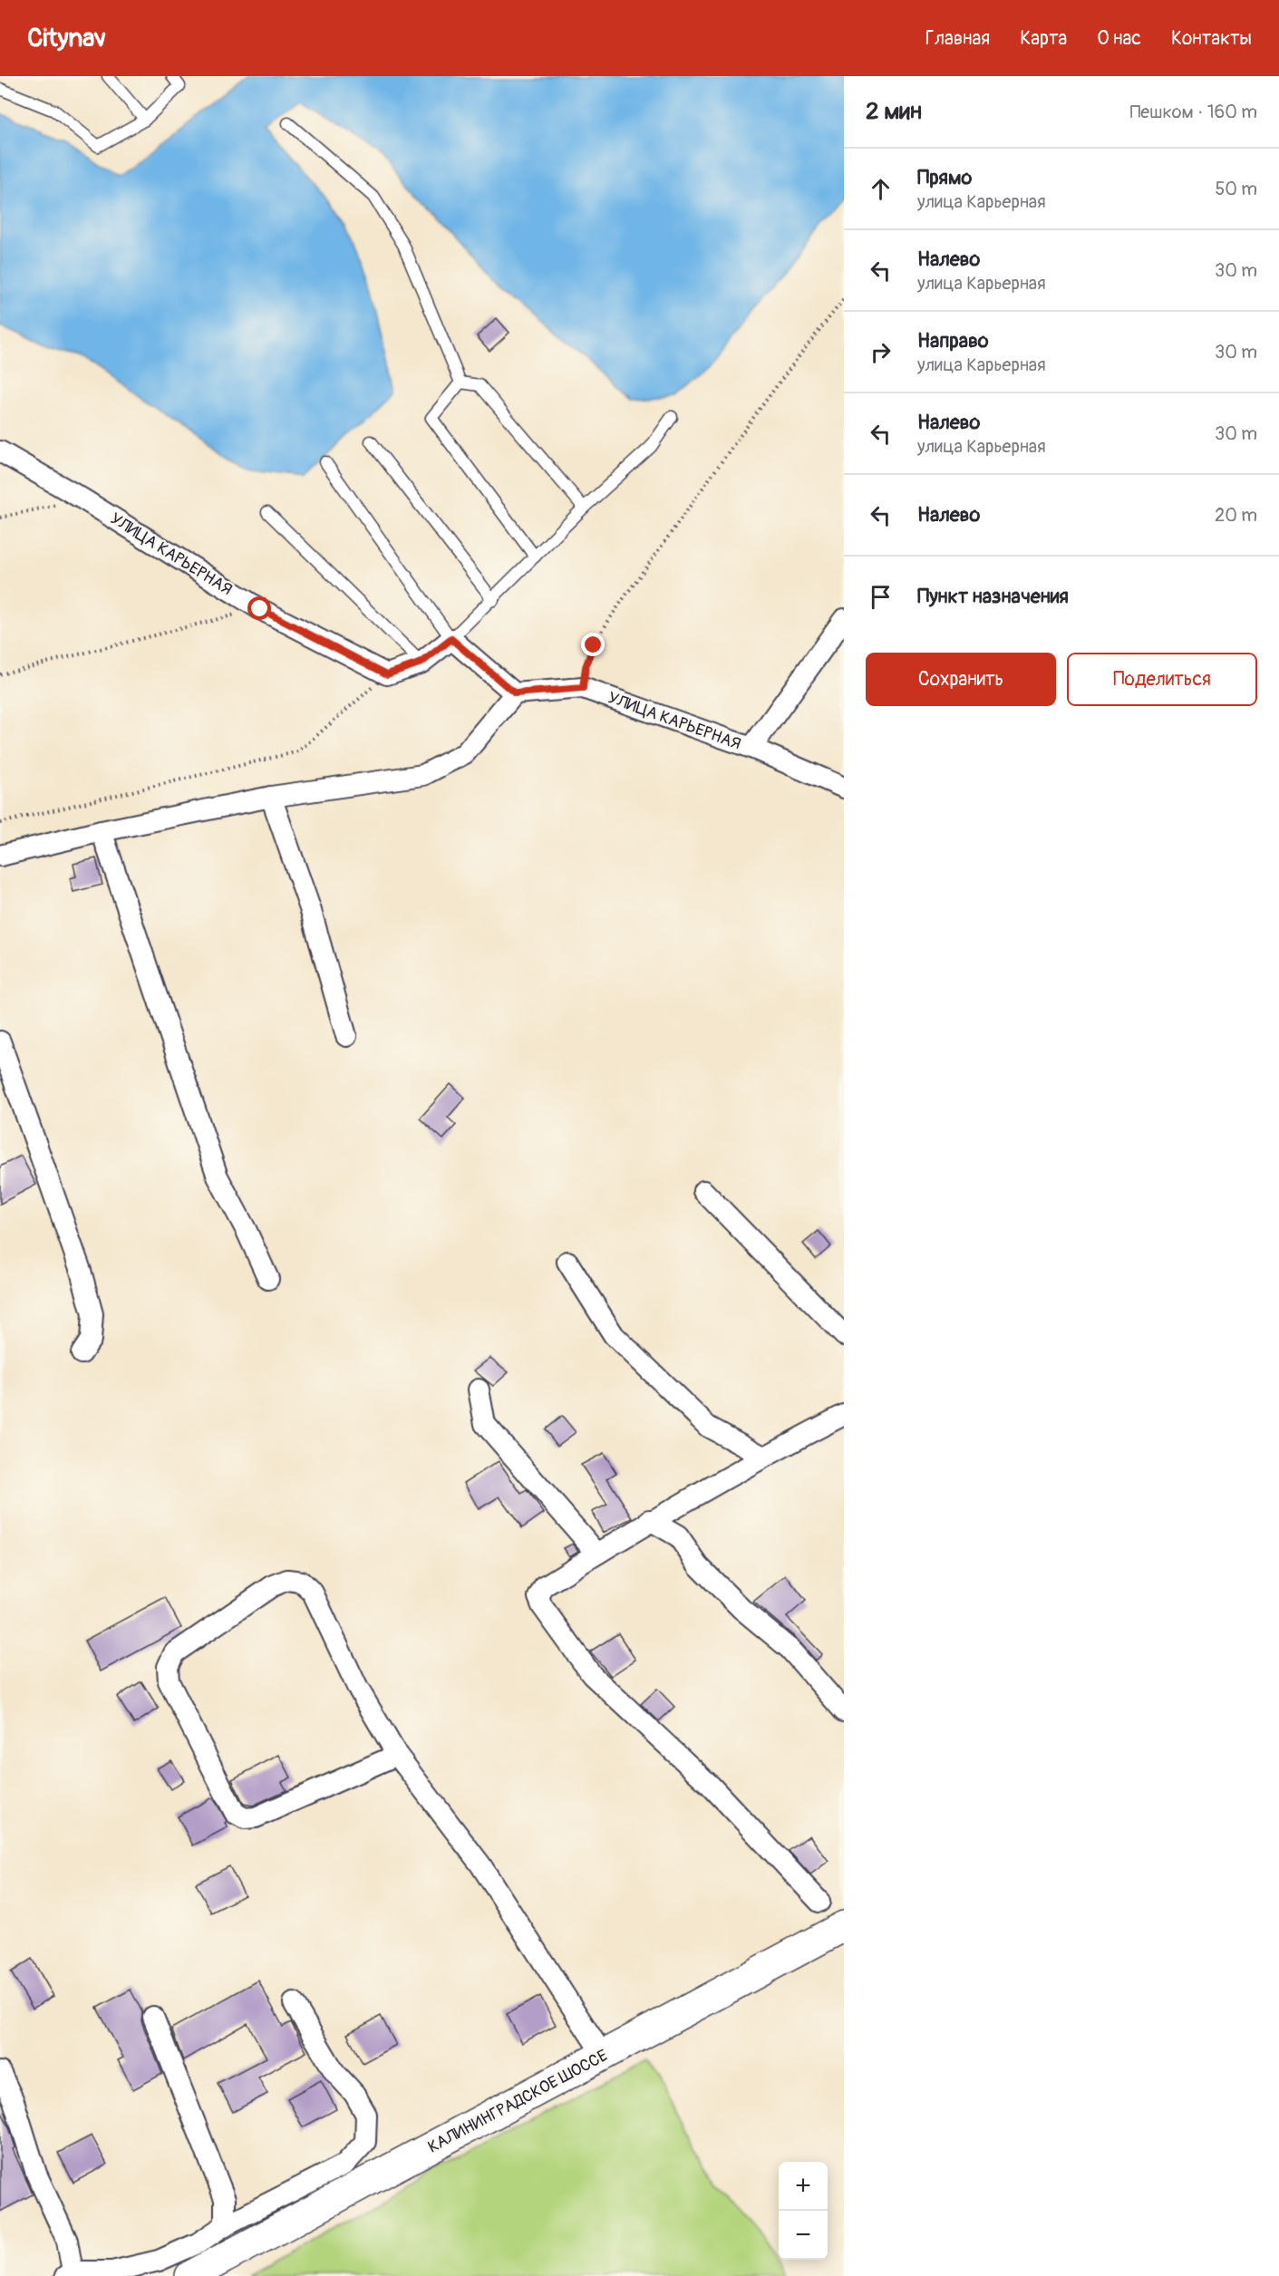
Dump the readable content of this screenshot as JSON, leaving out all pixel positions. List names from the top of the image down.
{
  "streets": {
    "main road": ["КАЛИНИНГРАДСКОЕ ШОССЕ"],
    "street": ["УЛИЦА КАРЬЕРНАЯ"]
  },
  "page": {
    "header": "Citynav",
    "nav": [
      "Главная",
      "Карта",
      "О нас",
      "Контакты"
    ],
    "heading": ["2 мин", "Пешком · 160 m"],
    "list": [
      ["Прямо", "улица Карьерная", "50 m"],
      ["Налево", "улица Карьерная", "30 m"],
      ["Направо", "улица Карьерная", "30 m"],
      ["Налево", "улица Карьерная", "30 m"],
      ["Налево", "20 m"],
      "Пункт назначения"
    ],
    "buttons": ["Сохранить", "Поделиться"],
    "map_buttons": ["+", "−"]
  }
}
